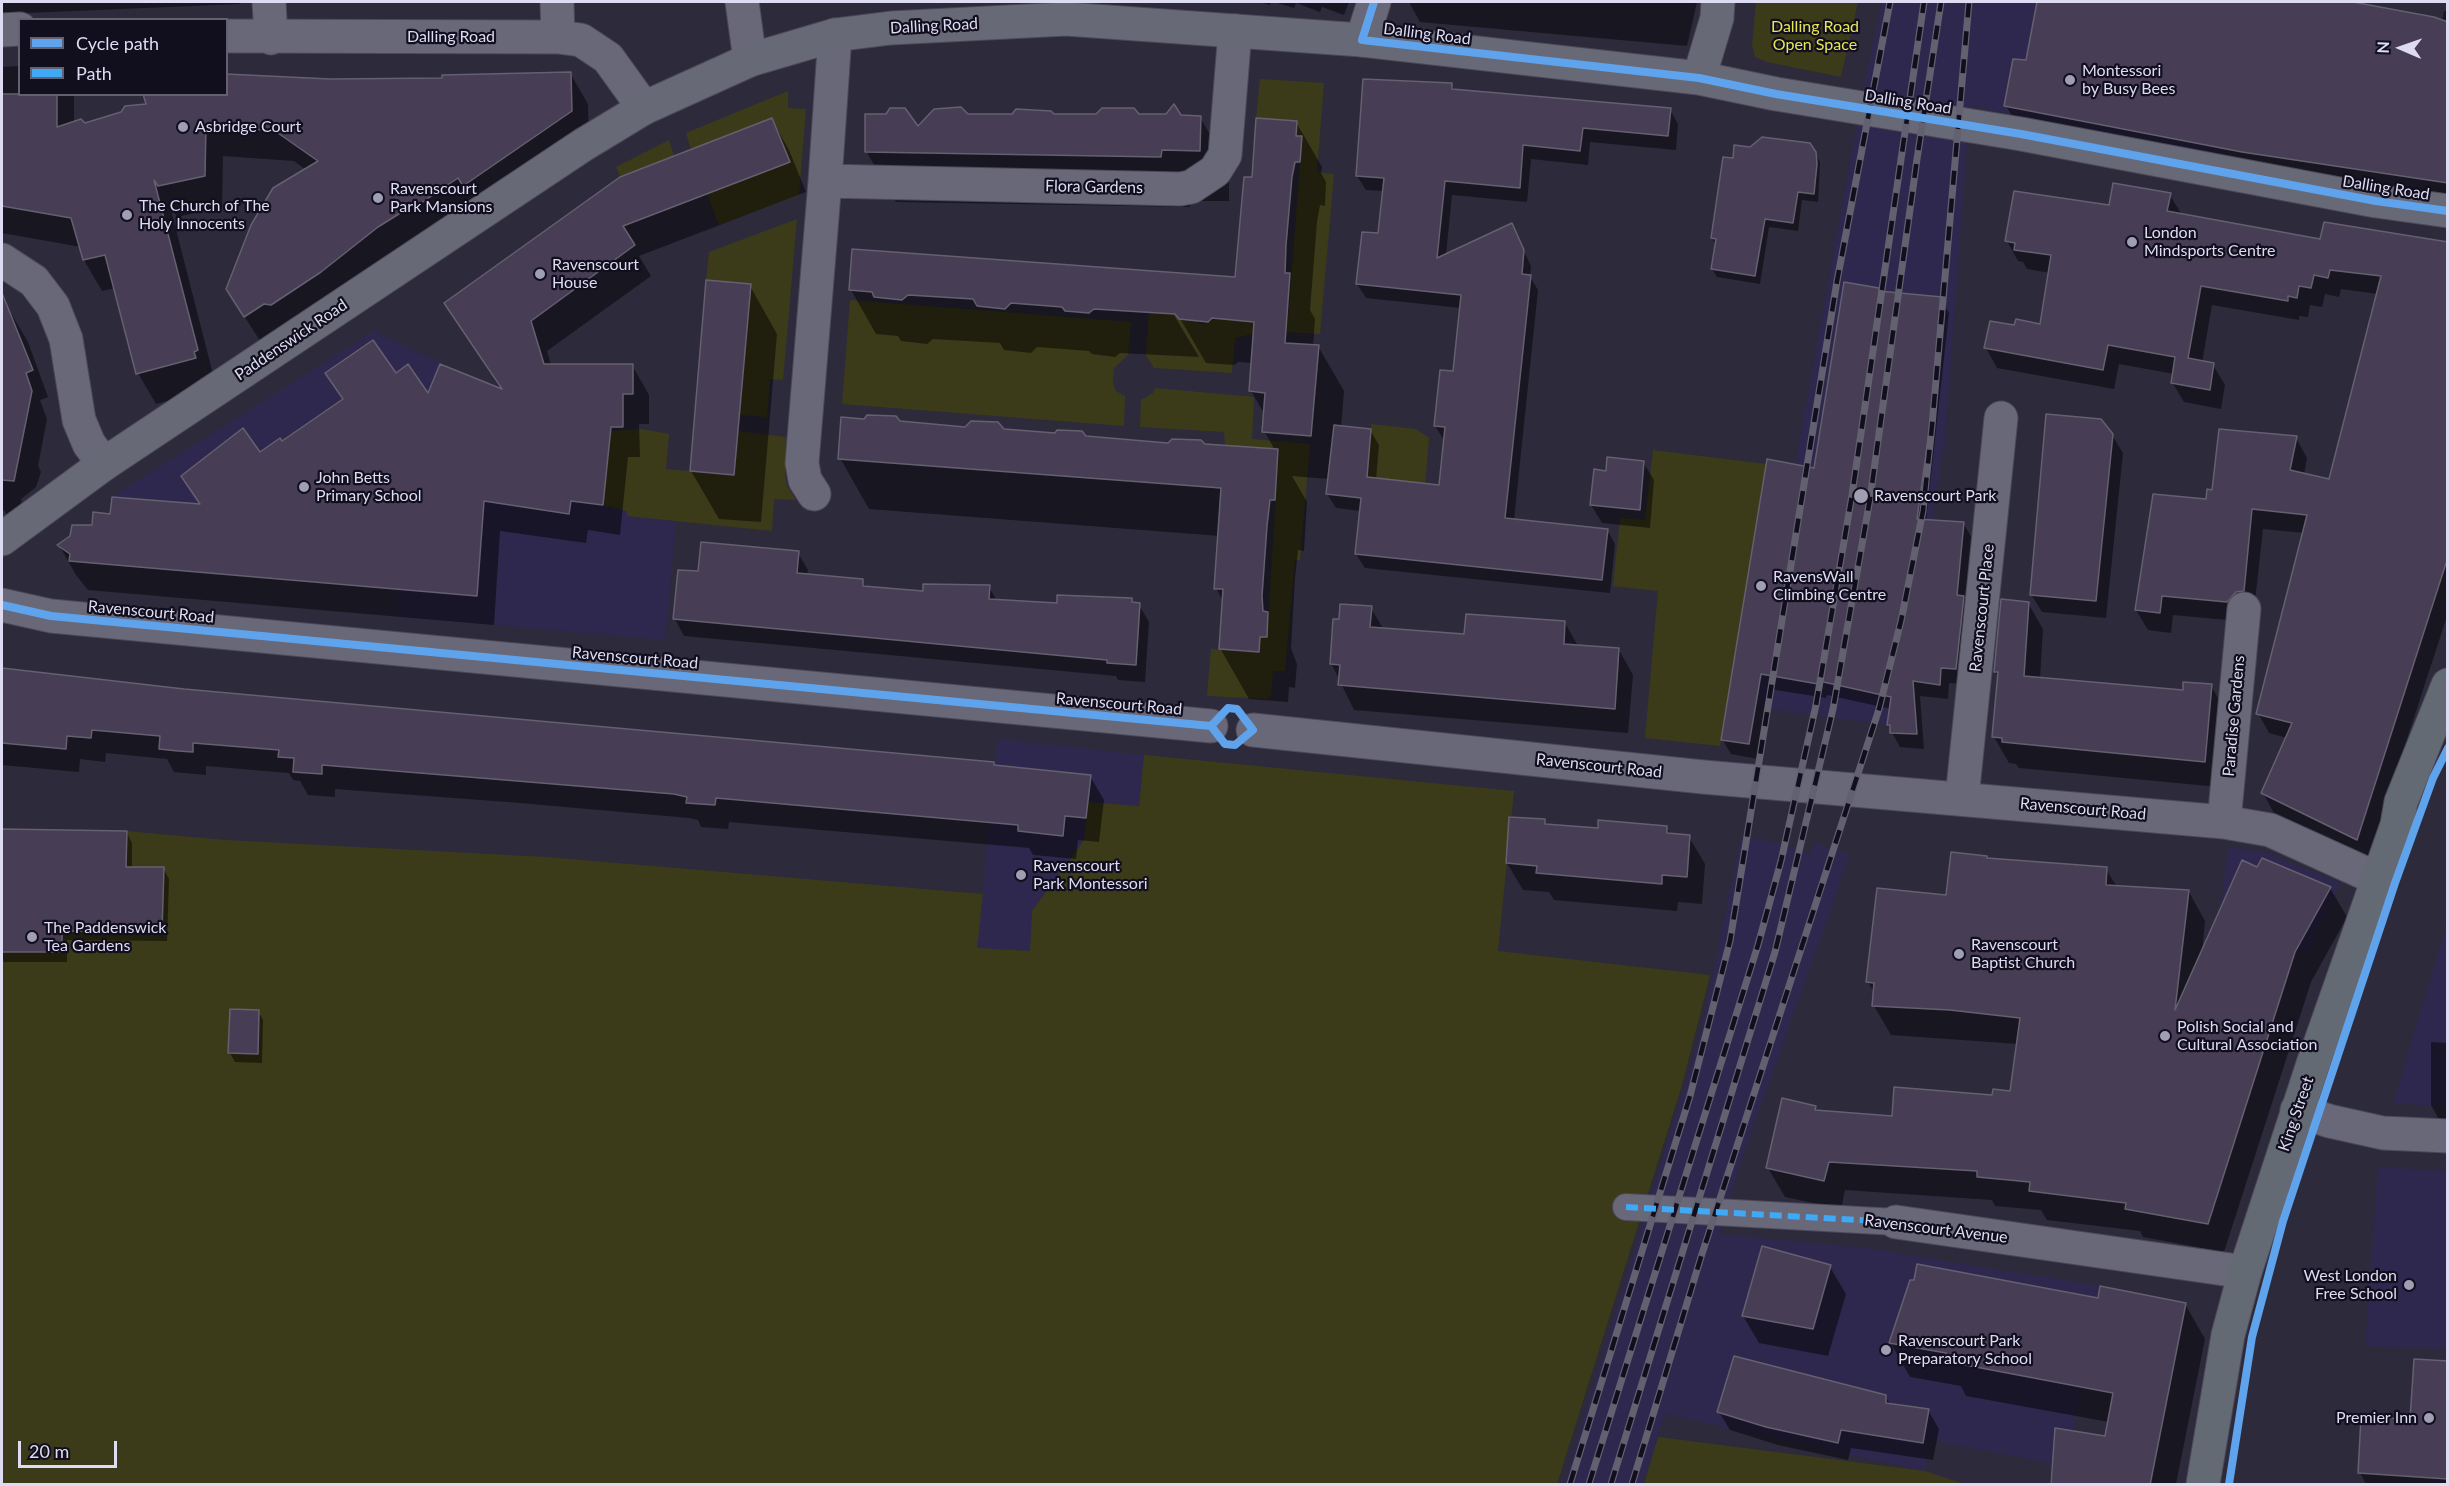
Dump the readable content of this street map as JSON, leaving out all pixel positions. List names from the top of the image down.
{
  "streets": {
    "main road": ["Dalling Road", "Paddenswick Road", "King Street"],
    "street": [
      "Flora Gardens",
      "Ravenscourt Place",
      "Ravenscourt Road",
      "Paradise Gardens",
      "Ravenscourt Avenue"
    ]
  },
  "crossings": [
    ["Dalling Road", "Flora Gardens"],
    ["Dalling Road", "Paddenswick Road"],
    ["Ravenscourt Place", "Ravenscourt Road"],
    ["Ravenscourt Road", "Paradise Gardens"],
    ["Ravenscourt Road", "King Street"],
    ["King Street", "Ravenscourt Avenue"]
  ],
  "parks": ["Dalling Road Open Space"],
  "places": [
    "Montessori by Busy Bees",
    "Asbridge Court",
    "Ravenscourt Park Mansions",
    "The Church of The Holy Innocents",
    "London Mindsports Centre",
    "Ravenscourt House",
    "John Betts Primary School",
    "Ravenscourt Park",
    "RavensWall Climbing Centre",
    "Ravenscourt Park Montessori",
    "The Paddenswick Tea Gardens",
    "Ravenscourt Baptist Church",
    "Polish Social and Cultural Association",
    "West London Free School",
    "Ravenscourt Park Preparatory School",
    "Premier Inn"
  ],
  "legend": ["Cycle path", "Path"],
  "scale_bar": "20 m",
  "north": "left"
}
